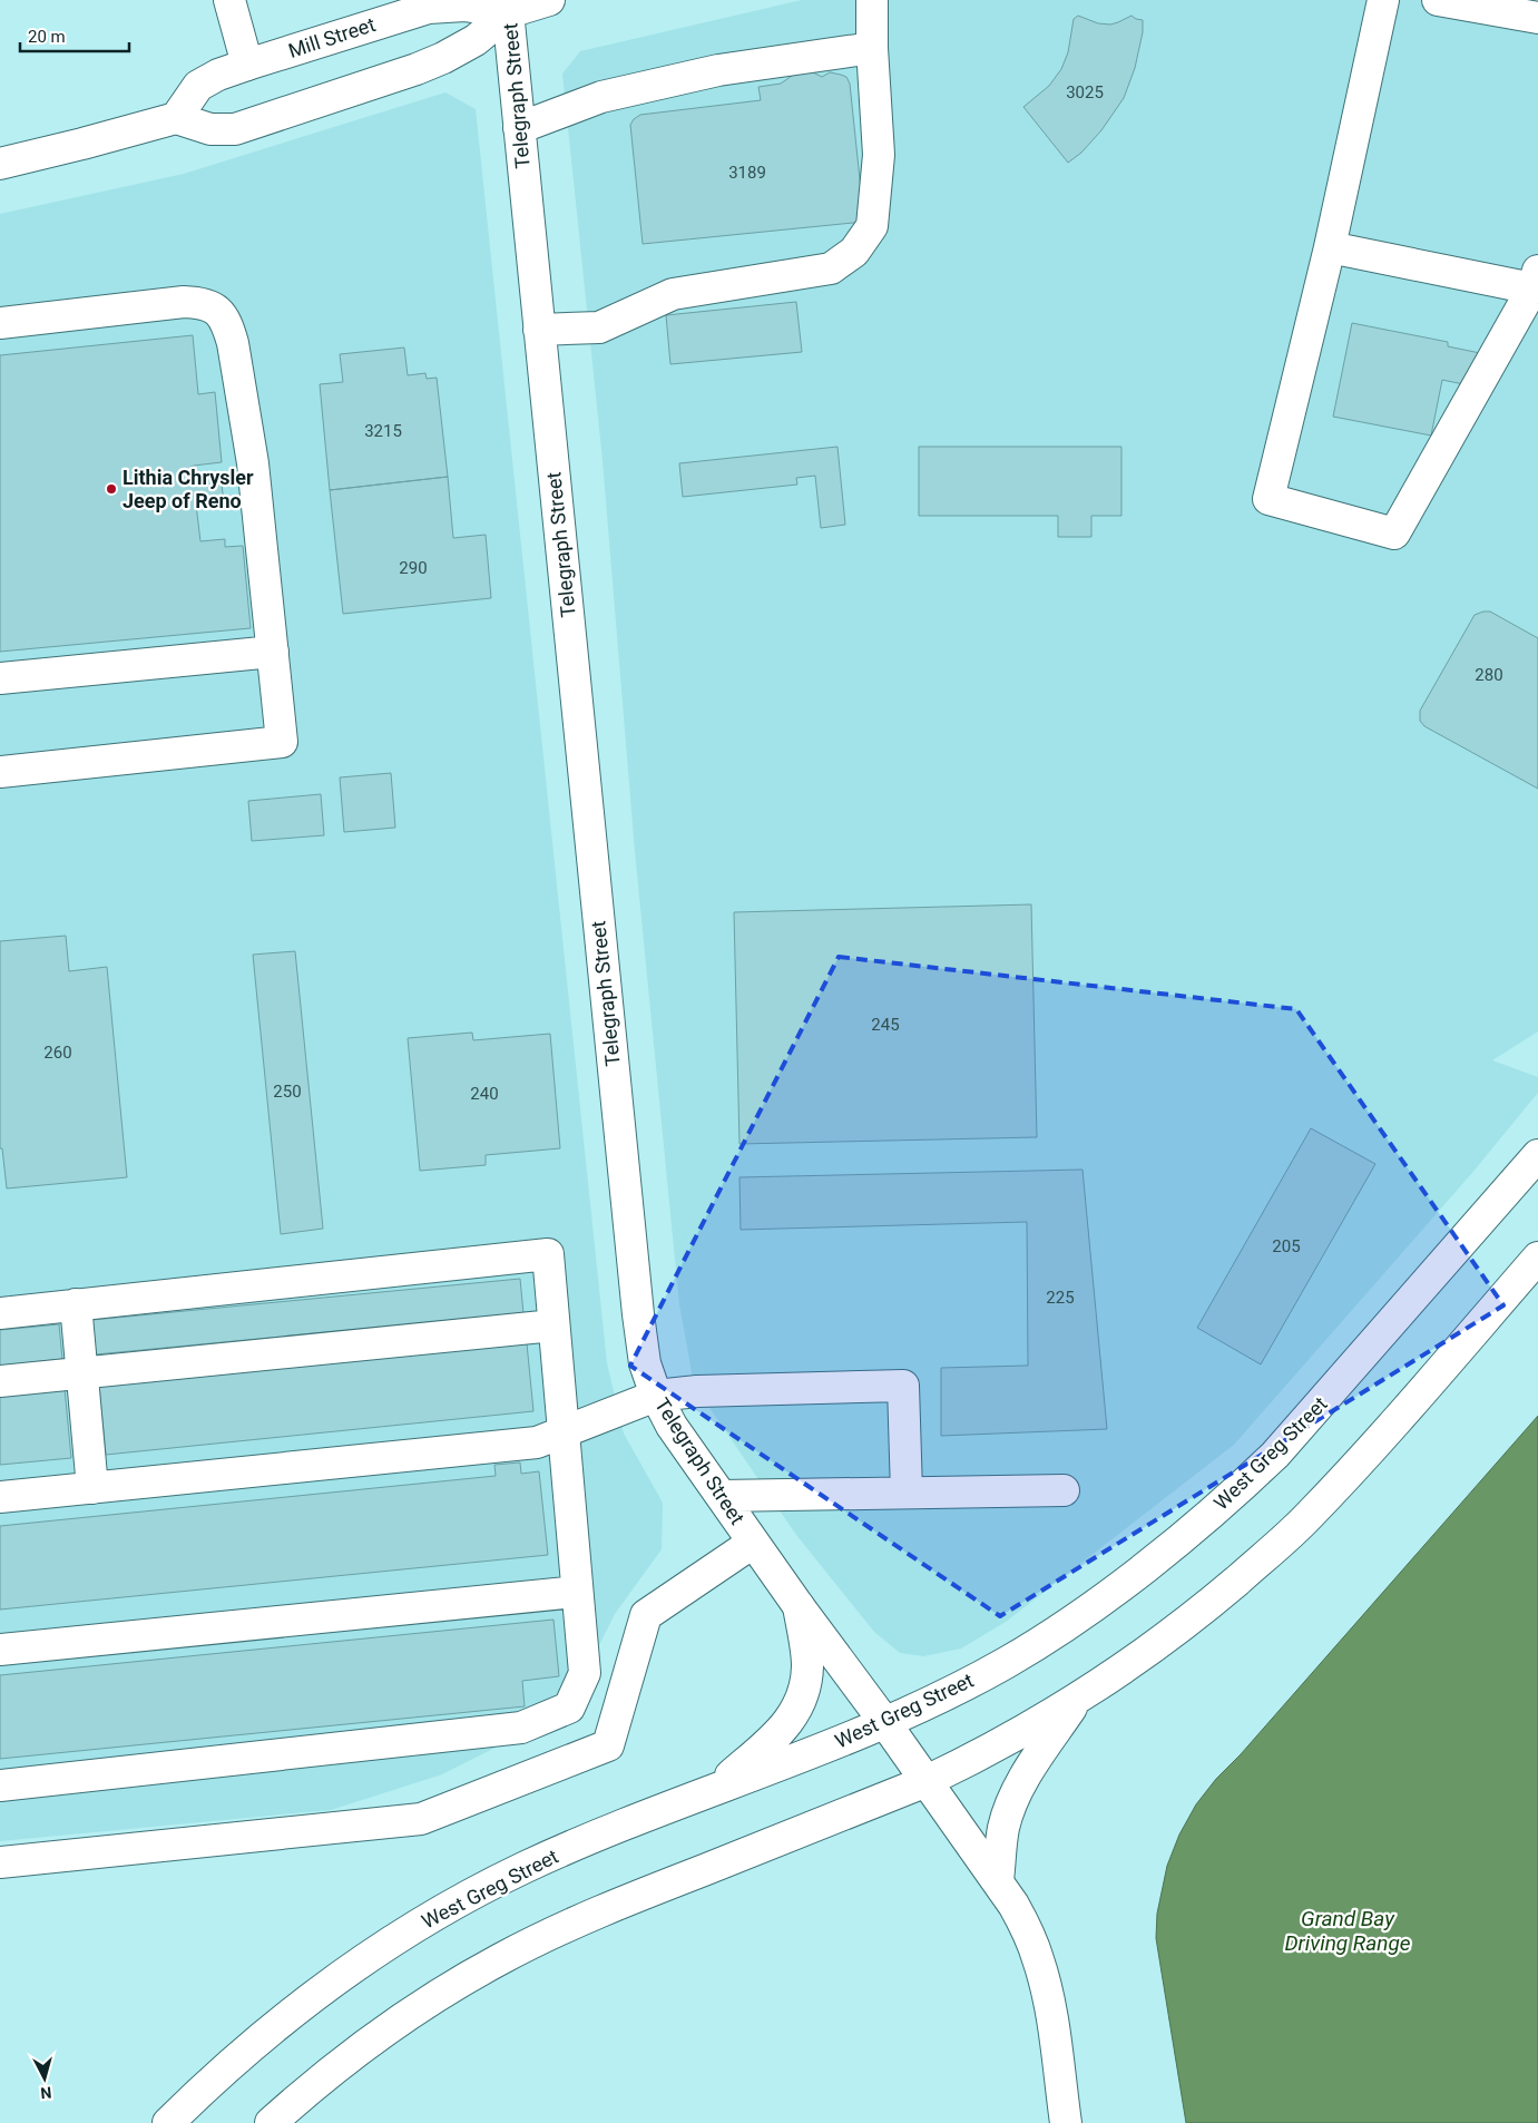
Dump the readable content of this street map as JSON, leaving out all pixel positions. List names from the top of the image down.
{
  "streets": {
    "main road": ["Mill Street", "Telegraph Street", "West Greg Street"]
  },
  "crossings": [
    ["Mill Street", "Telegraph Street"],
    ["Telegraph Street", "West Greg Street"]
  ],
  "water": ["Grand Bay Driving Range"],
  "places": ["Lithia Chrysler Jeep of Reno"],
  "house_numbers": [
    "3025",
    "3189",
    "3215",
    "290",
    "280",
    "245",
    "260",
    "250",
    "240",
    "205",
    "225"
  ],
  "scale_bar": "20 m",
  "north": "bottom"
}
